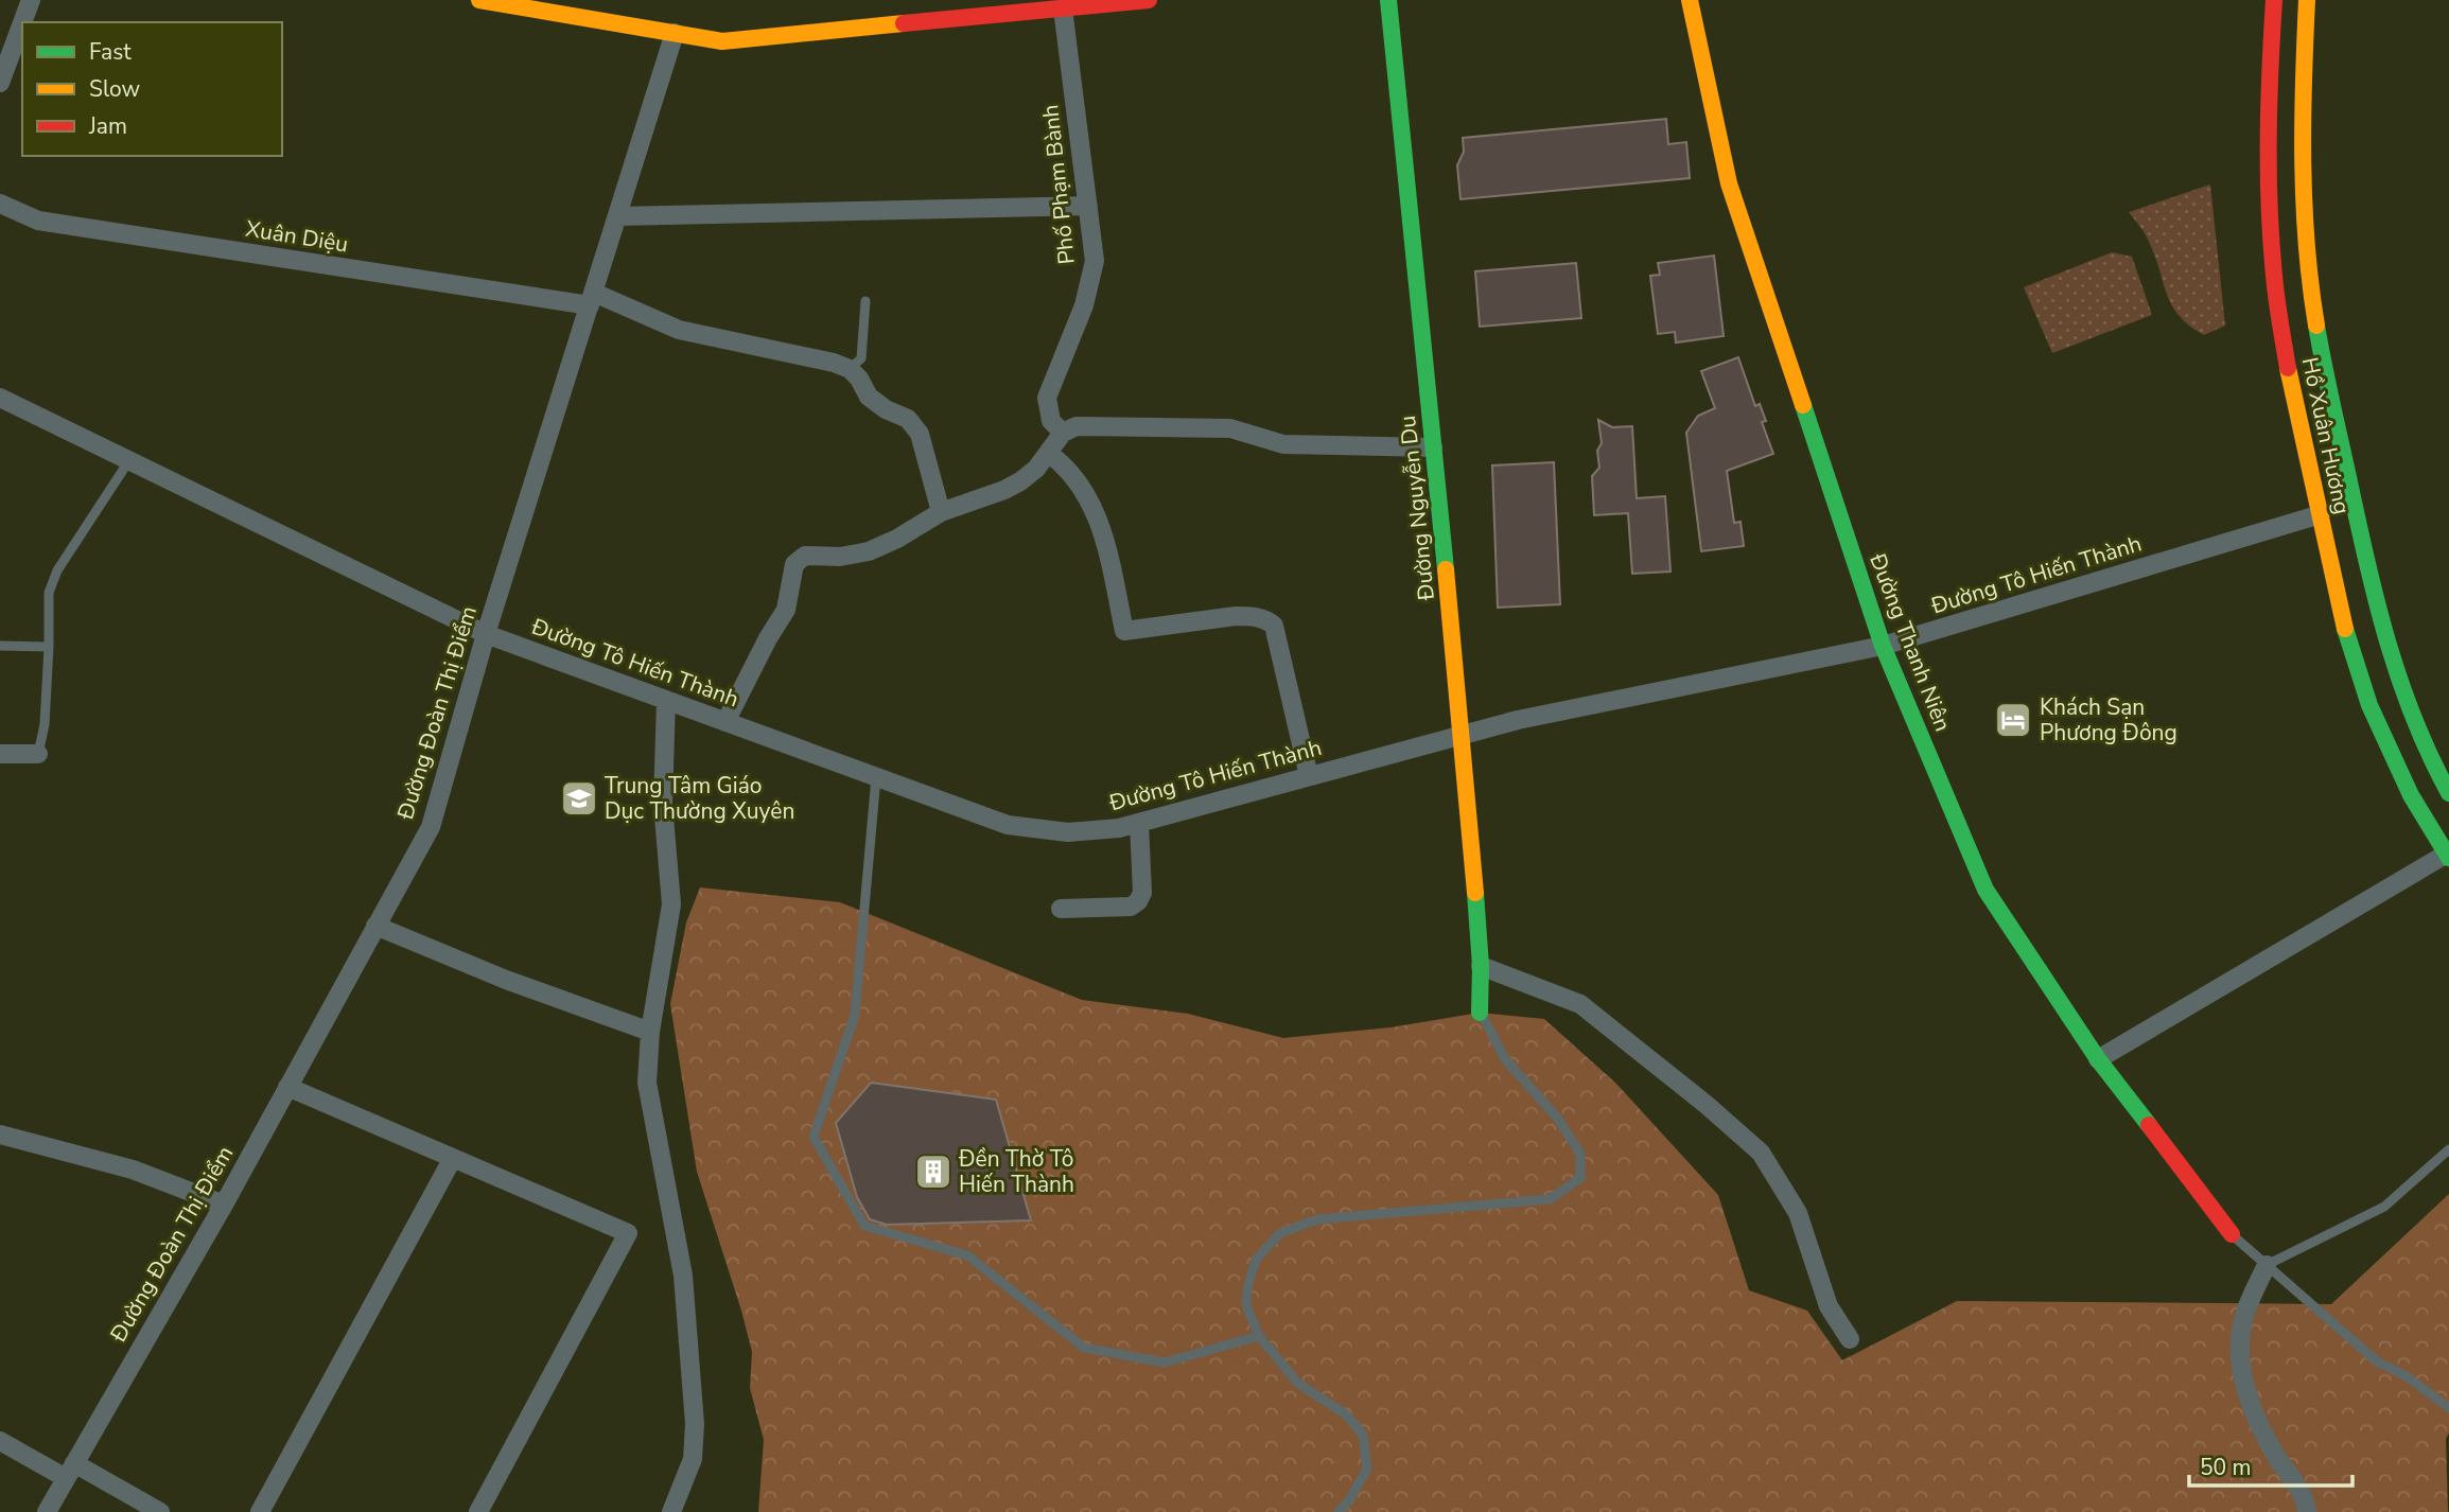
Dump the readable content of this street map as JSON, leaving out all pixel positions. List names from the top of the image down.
{
  "streets": {
    "street": [
      "Phố Phạm Bành",
      "Xuân Diệu",
      "Hồ Xuân Hương",
      "Đường Nguyễn Du",
      "Đường Tô Hiến Thành",
      "Đường Thanh Niên",
      "Đường Đoàn Thị Điểm"
    ]
  },
  "crossings": [
    ["Xuân Diệu", "Đường Đoàn Thị Điểm"],
    ["Hồ Xuân Hương", "Đường Tô Hiến Thành"],
    ["Đường Nguyễn Du", "Đường Tô Hiến Thành"],
    ["Đường Tô Hiến Thành", "Đường Thanh Niên"],
    ["Đường Tô Hiến Thành", "Đường Đoàn Thị Điểm"]
  ],
  "places": {
    "hotel": ["Khách Sạn Phương Đông"],
    "school or university": ["Trung Tâm Giáo Dục Thường Xuyên"],
    "building": ["Đền Thờ Tô Hiến Thành"]
  },
  "legend": ["Fast", "Slow", "Jam"],
  "scale_bar": "50 m"
}
